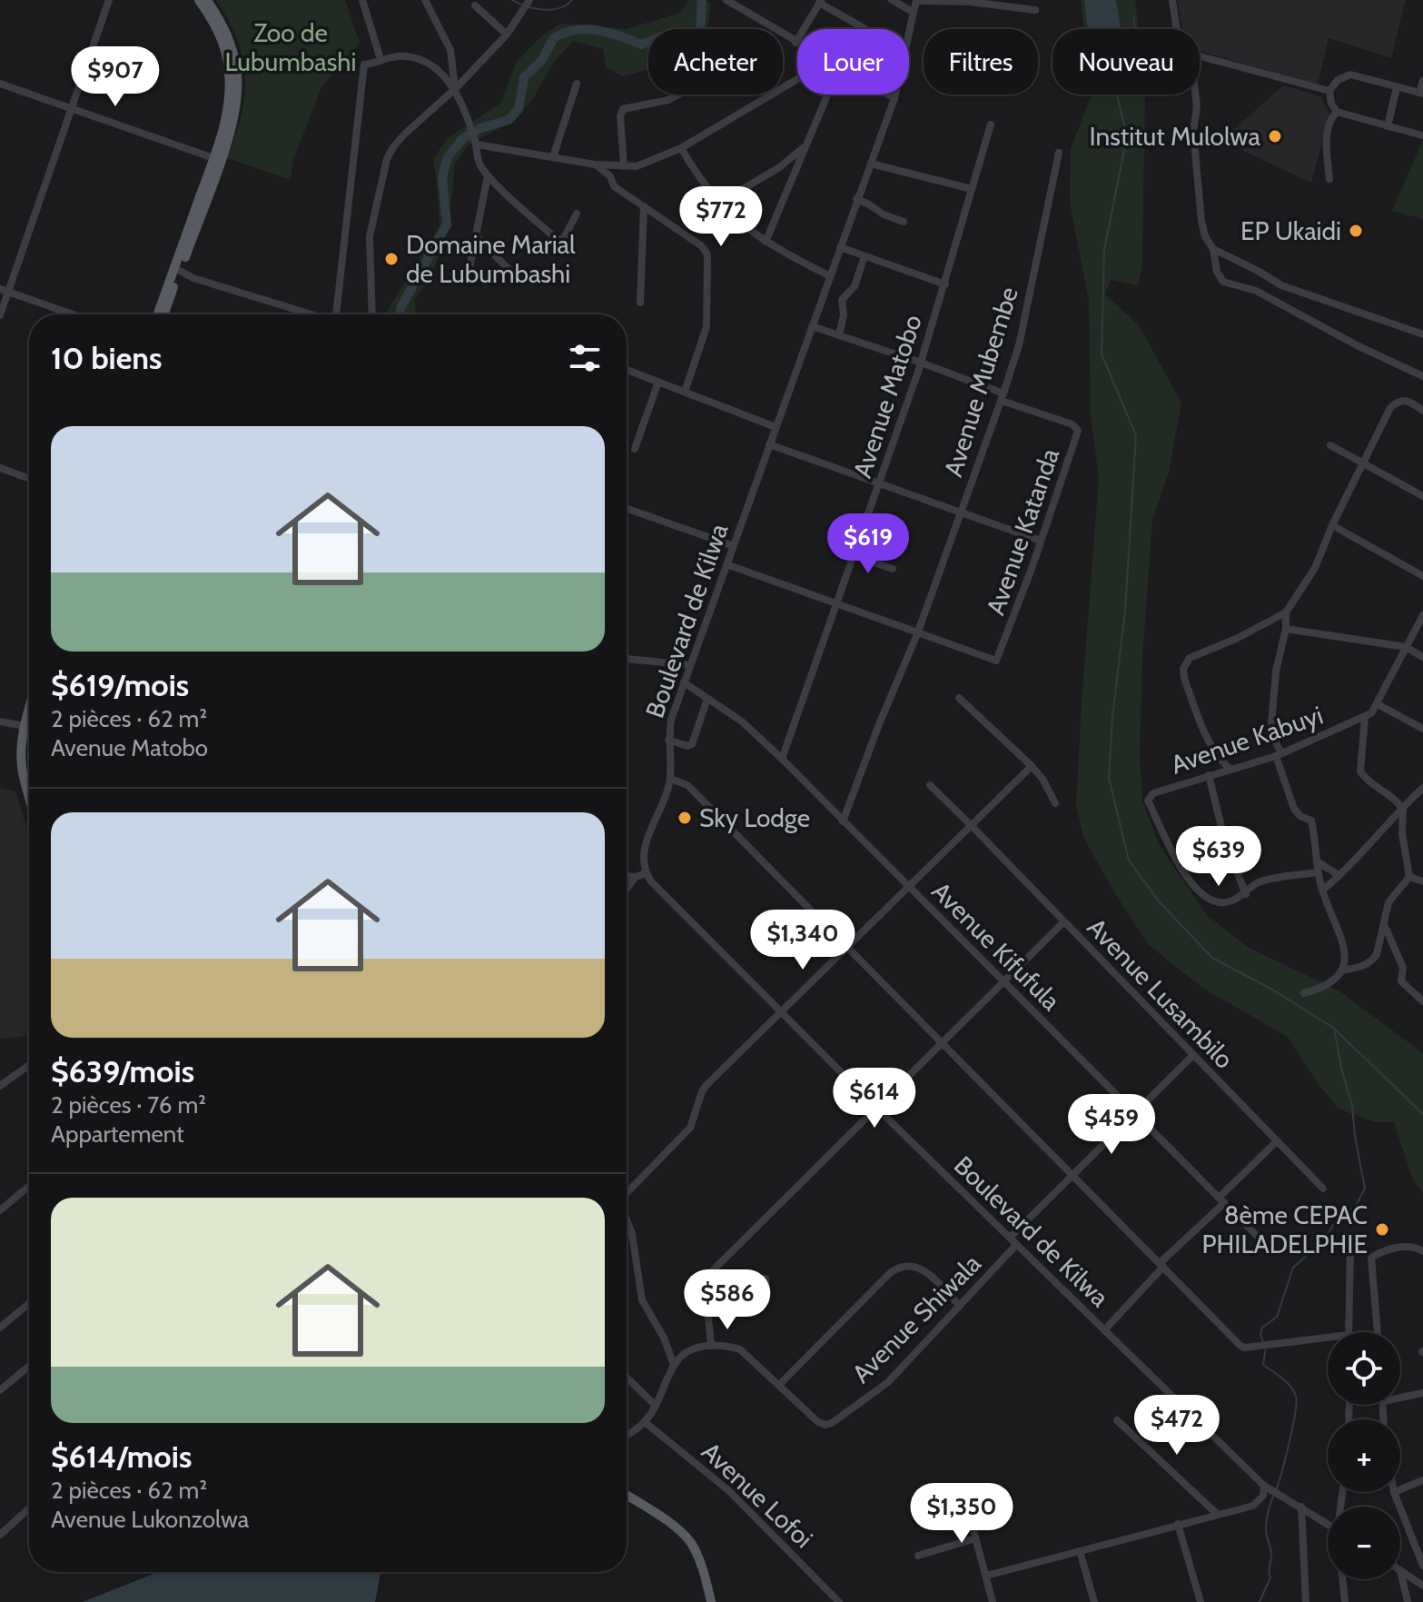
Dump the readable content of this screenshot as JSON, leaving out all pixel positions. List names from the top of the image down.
{
  "streets": {
    "street": [
      "Avenue Mubembe",
      "Avenue Matobo",
      "Avenue Katanda",
      "Boulevard de Kilwa",
      "Avenue Kabuyi",
      "Avenue Kifufula",
      "Avenue Lusambilo",
      "Avenue Shiwala",
      "Avenue Lofoi"
    ]
  },
  "crossings": [
    ["Avenue Mubembe", "Avenue Katanda"],
    ["Avenue Mubembe", "Avenue Kifufula"],
    ["Avenue Matobo", "Avenue Kifufula"],
    ["Boulevard de Kilwa", "Avenue Kifufula"],
    ["Boulevard de Kilwa", "Avenue Shiwala"]
  ],
  "parks": ["Zoo de Lubumbashi"],
  "places": [
    "Institut Mulolwa",
    "EP Ukaidi",
    "Domaine Marial de Lubumbashi",
    "Sky Lodge",
    "8ème CEPAC PHILADELPHIE"
  ],
  "page": {
    "chip": [
      "Acheter",
      "Louer",
      "Filtres",
      "Nouveau"
    ],
    "price": [
      "$907",
      "$772",
      "$619",
      "$639",
      "$1,340",
      "$614",
      "$459",
      "$586",
      "$472",
      "$1,350"
    ],
    "heading": "10 biens",
    "list": [
      {
        "name": "$619/mois",
        "note": "2 pièces · 62 m² · Avenue Matobo"
      },
      {
        "name": "$639/mois",
        "note": "2 pièces · 76 m² · Appartement"
      },
      {
        "name": "$614/mois",
        "note": "2 pièces · 62 m² · Avenue Lukonzolwa"
      }
    ],
    "map_buttons": ["+", "−"]
  }
}
